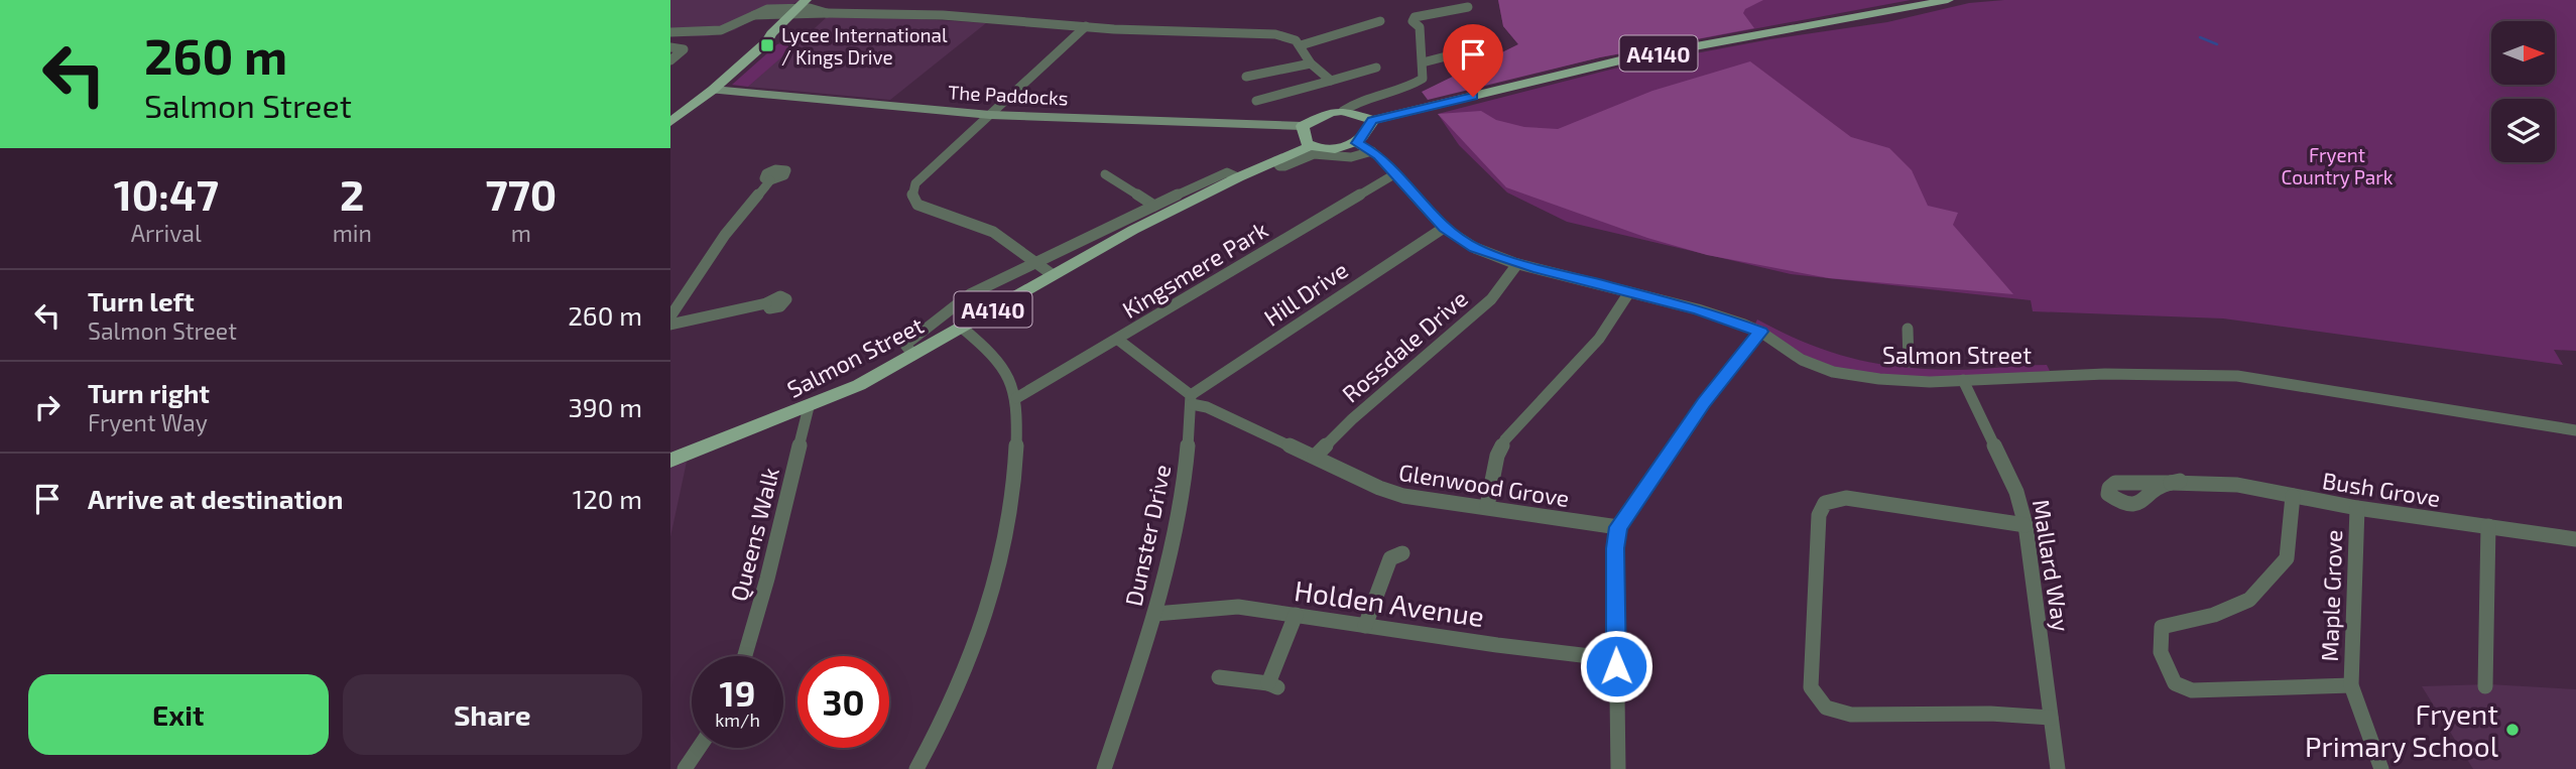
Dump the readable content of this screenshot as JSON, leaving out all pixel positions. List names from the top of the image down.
{
  "streets": {
    "main road": ["A4140", "Salmon Street"],
    "street": [
      "The Paddocks",
      "Kingsmere Park",
      "Hill Drive",
      "Rossdale Drive",
      "Glenwood Grove",
      "Bush Grove",
      "Queens Walk",
      "Dunster Drive",
      "Mallard Way",
      "Maple Grove",
      "Holden Avenue"
    ]
  },
  "crossings": [
    ["Kingsmere Park", "Salmon Street"],
    ["Hill Drive", "Salmon Street"],
    ["Hill Drive", "Glenwood Grove"],
    ["Hill Drive", "Dunster Drive"],
    ["Rossdale Drive", "Salmon Street"],
    ["Rossdale Drive", "Glenwood Grove"],
    ["Salmon Street", "Queens Walk"],
    ["Salmon Street", "Mallard Way"],
    ["Glenwood Grove", "Dunster Drive"],
    ["Bush Grove", "Maple Grove"],
    ["Dunster Drive", "Holden Avenue"]
  ],
  "parks": ["Fryent Country Park"],
  "places": {
    "transit": ["Lycee International / Kings Drive"],
    "other": ["Fryent Primary School"]
  },
  "north": "right",
  "page": {
    "turn": ["260 m", "Salmon Street"],
    "eta": [
      "10:47",
      "Arrival",
      "2",
      "min",
      "770",
      "m"
    ],
    "list": [
      {
        "name": "Turn left",
        "note": "Salmon Street",
        "value": "260 m"
      },
      {
        "name": "Turn right",
        "note": "Fryent Way",
        "value": "390 m"
      },
      {
        "name": "Arrive at destination",
        "value": "120 m"
      }
    ],
    "speed": "19 km/h",
    "limit": "30",
    "buttons": ["Exit", "Share"]
  }
}
